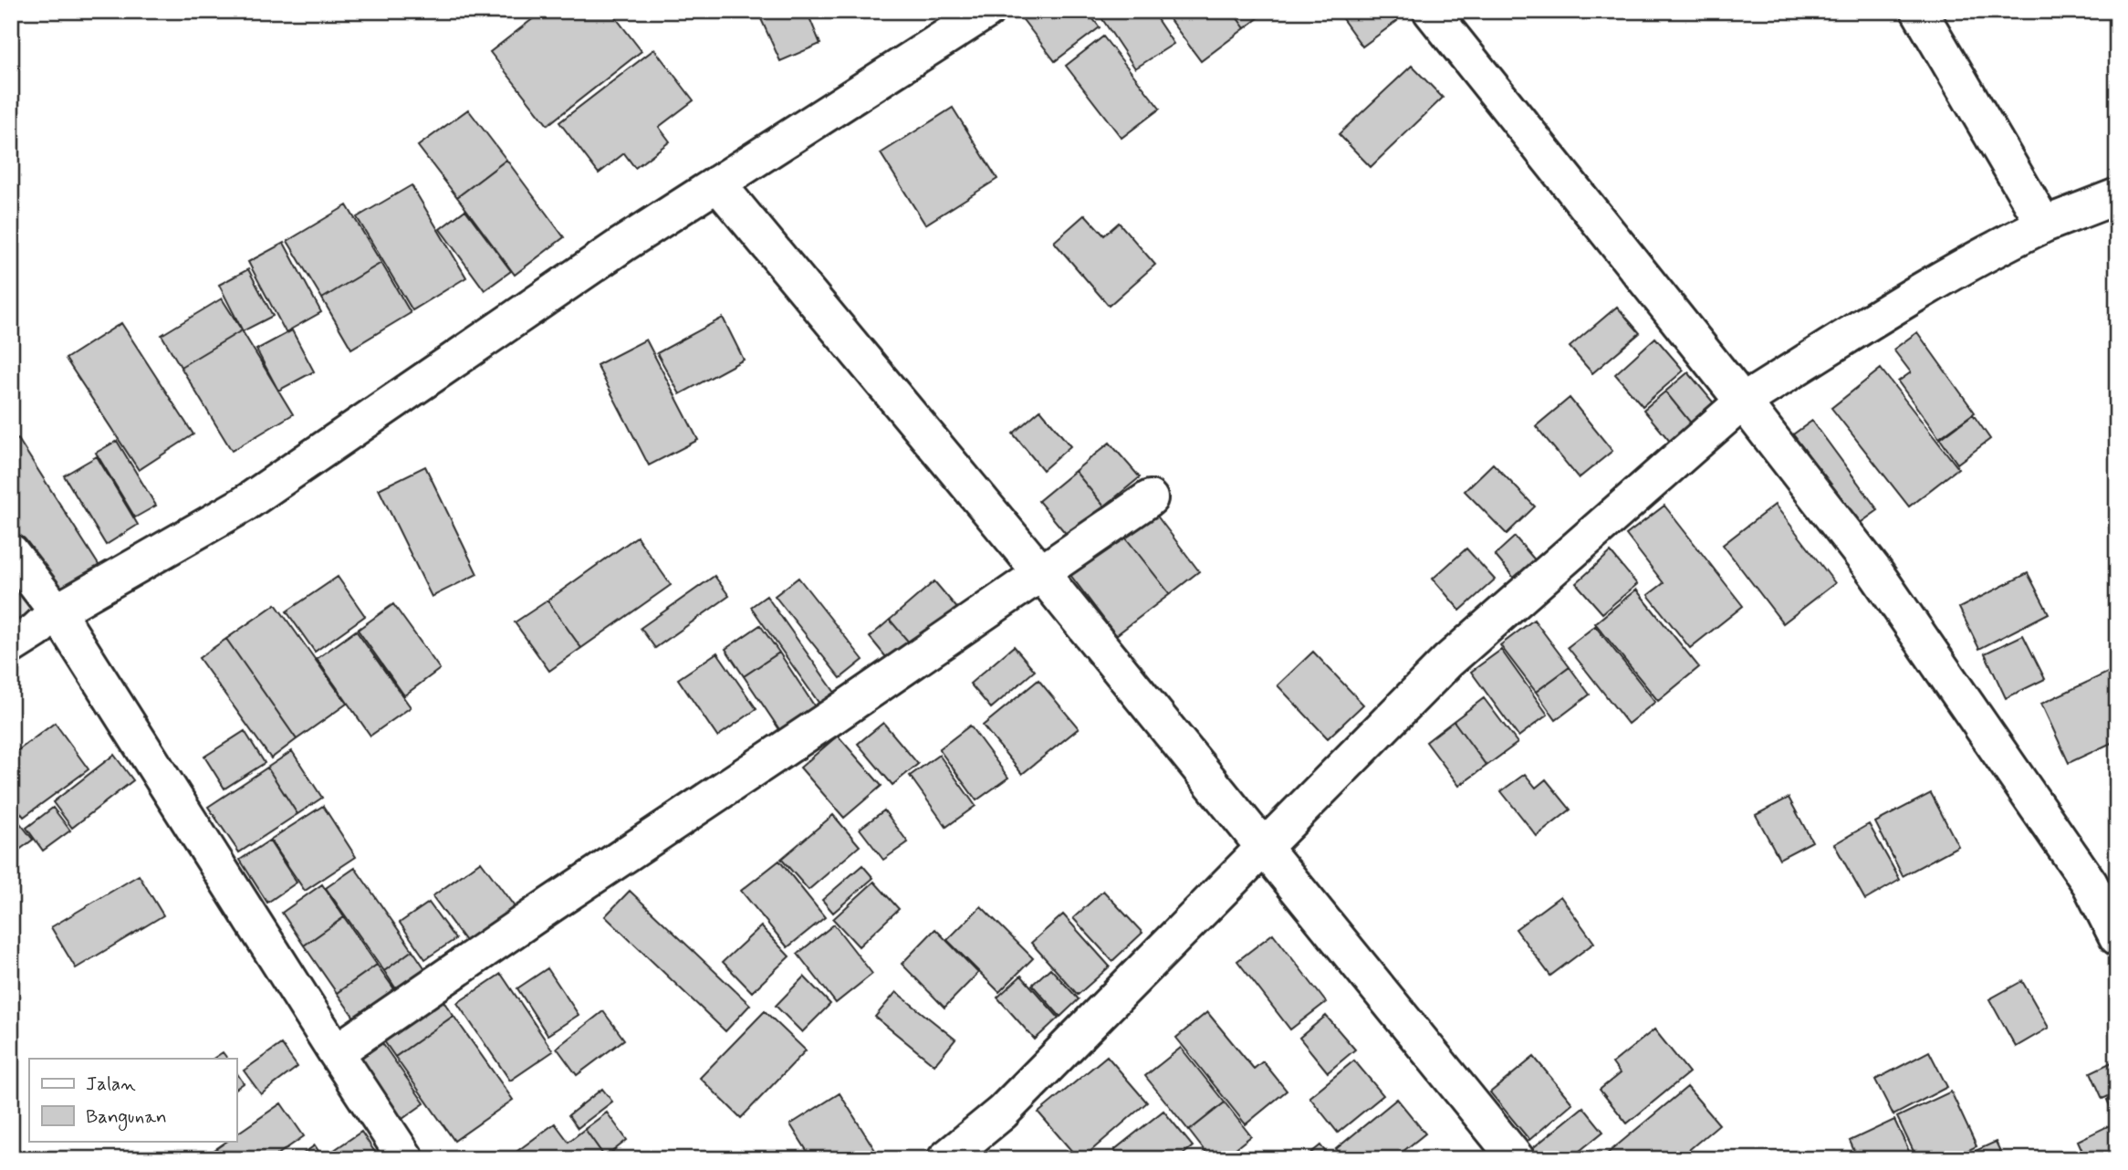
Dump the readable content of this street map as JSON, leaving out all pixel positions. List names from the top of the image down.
{
  "legend": ["Jalan", "Bangunan"]
}
